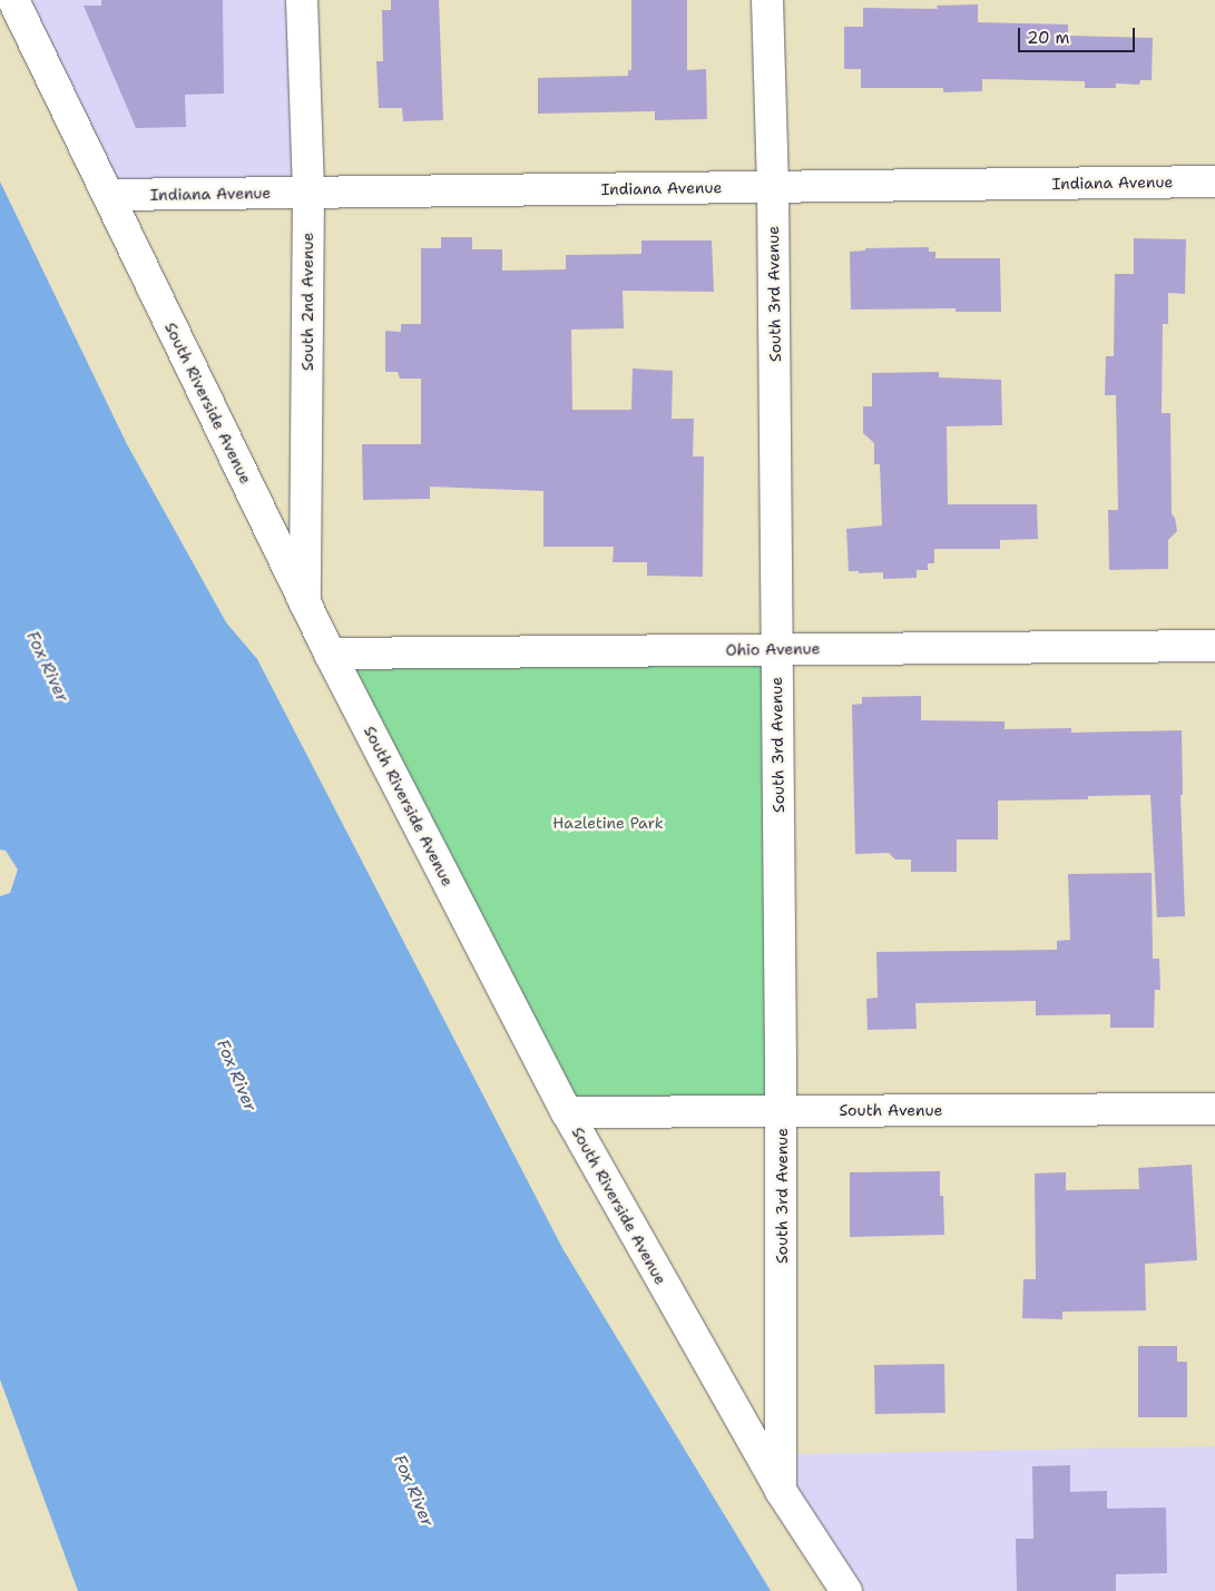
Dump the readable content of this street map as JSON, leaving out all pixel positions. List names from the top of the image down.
{
  "streets": {
    "street": [
      "Indiana Avenue",
      "South 3rd Avenue",
      "South 2nd Avenue",
      "South Riverside Avenue",
      "Ohio Avenue",
      "South Avenue"
    ]
  },
  "crossings": [
    ["Indiana Avenue", "South 3rd Avenue"],
    ["Indiana Avenue", "South 2nd Avenue"],
    ["Indiana Avenue", "South Riverside Avenue"],
    ["South 3rd Avenue", "South Riverside Avenue"],
    ["South 3rd Avenue", "Ohio Avenue"],
    ["South 3rd Avenue", "South Avenue"],
    ["South 2nd Avenue", "South Riverside Avenue"],
    ["South Riverside Avenue", "Ohio Avenue"],
    ["South Riverside Avenue", "South Avenue"]
  ],
  "water": ["Fox River"],
  "parks": ["Hazletine Park"],
  "scale_bar": "20 m"
}
